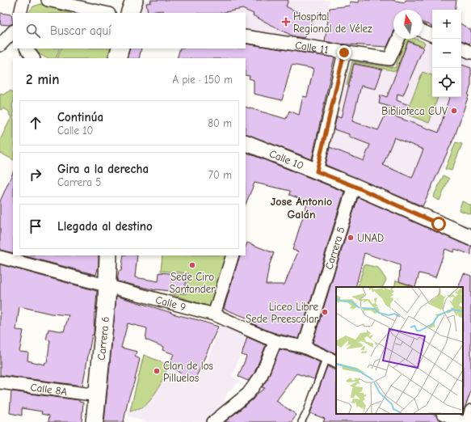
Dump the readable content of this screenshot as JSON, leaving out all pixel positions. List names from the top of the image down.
{
  "streets": {
    "main road": ["Carrera 6"],
    "street": [
      "Calle 11",
      "Calle 10",
      "Carrera 5",
      "Calle 9",
      "Calle 8A"
    ]
  },
  "crossings": [
    ["Calle 10", "Carrera 5"],
    ["Carrera 5", "Calle 9"],
    ["Calle 9", "Carrera 6"],
    ["Carrera 6", "Calle 8A"]
  ],
  "districts": ["Jose Antonio Galán"],
  "places": {
    "health": ["Hospital Regional de Vélez"],
    "other": [
      "Biblioteca CUV",
      "UNAD",
      "Sede Ciro Santander",
      "Liceo Libre Sede Preescolar",
      "Clan de los Pilluelos"
    ]
  },
  "north": "top",
  "page": {
    "map_buttons": ["+", "−"],
    "search": "Buscar aquí",
    "heading": ["2 min", "A pie · 150 m"],
    "list": [
      ["Continúa", "Calle 10", "80 m"],
      ["Gira a la derecha", "Carrera 5", "70 m"],
      "Llegada al destino"
    ]
  }
}
